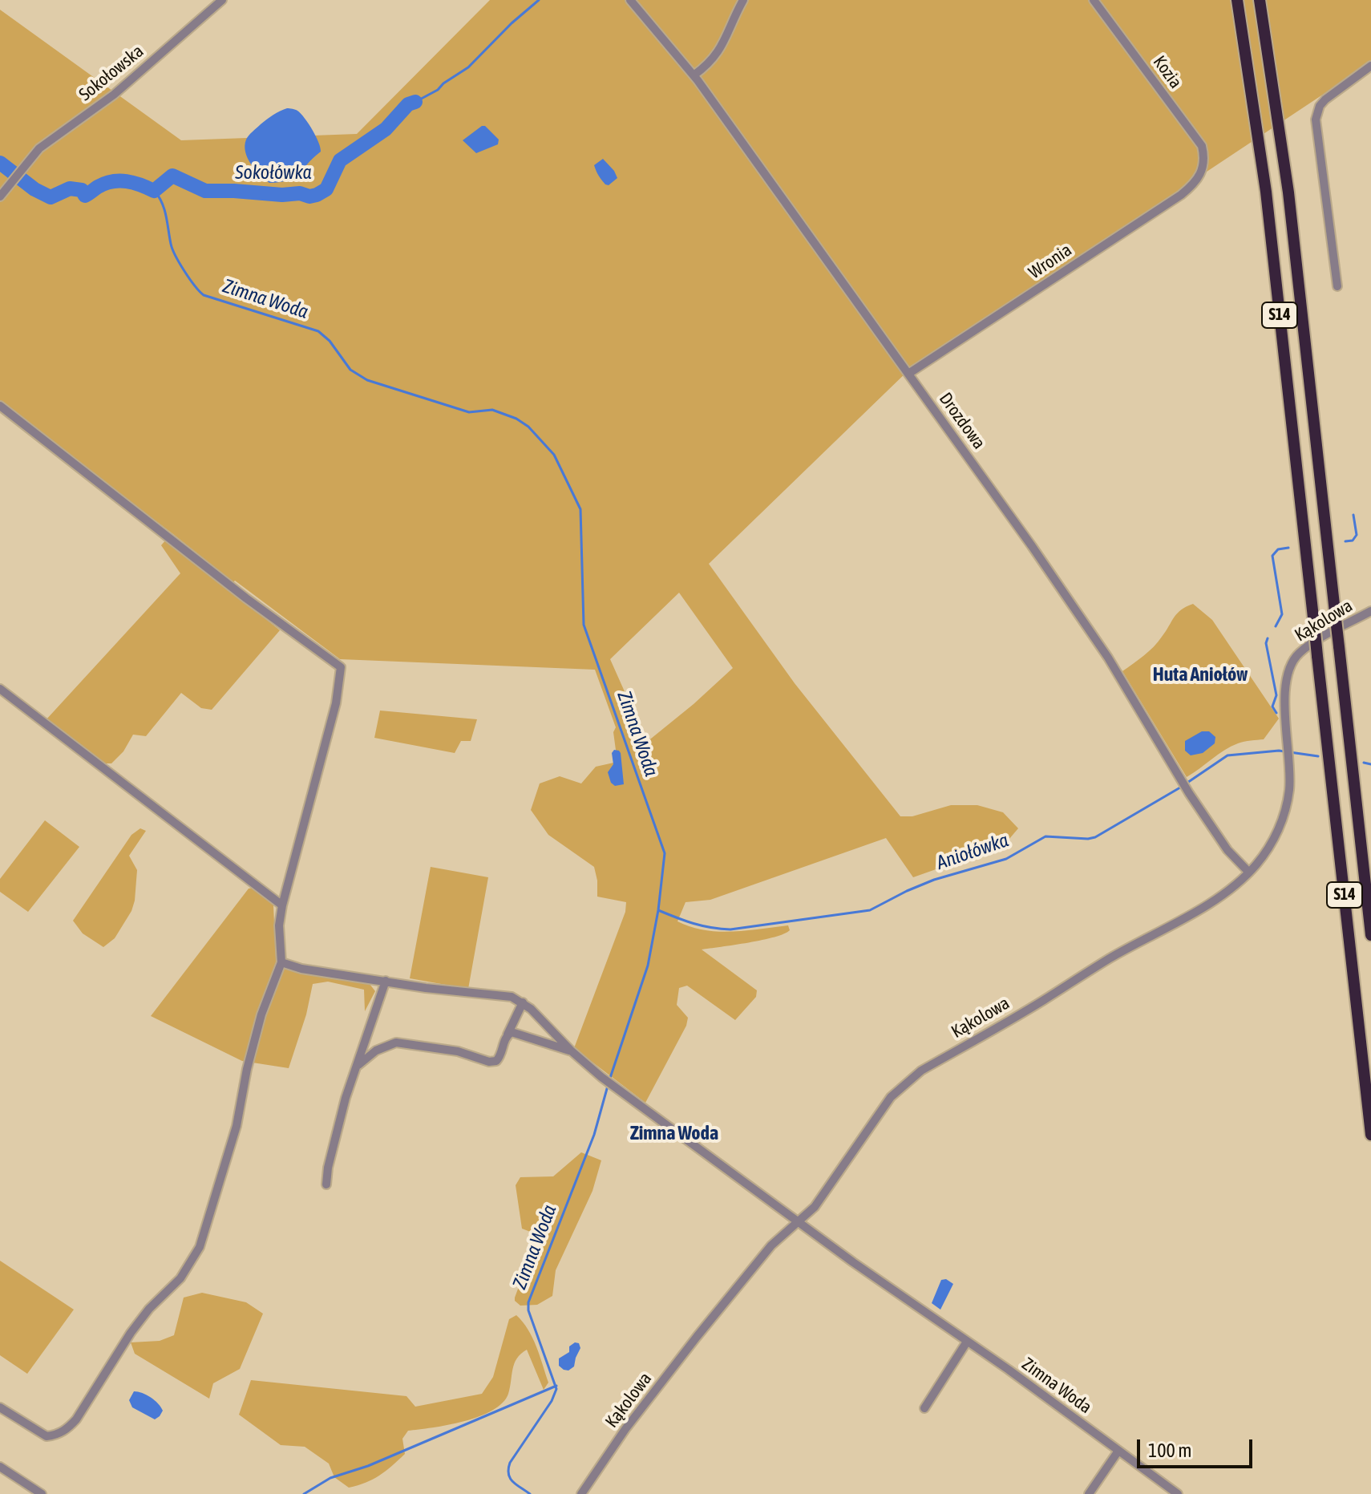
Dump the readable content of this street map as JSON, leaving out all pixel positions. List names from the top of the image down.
{
  "streets": {
    "highway": ["S14"],
    "street": [
      "Kozia",
      "Sokołowska",
      "Wronia",
      "Drozdowa",
      "Kąkolowa",
      "Zimna Woda"
    ]
  },
  "crossings": [
    ["Kozia", "Wronia"],
    ["Wronia", "Drozdowa"],
    ["Drozdowa", "Kąkolowa"],
    ["Kąkolowa", "Zimna Woda"]
  ],
  "districts": ["Huta Aniołów", "Zimna Woda"],
  "water": ["Sokołówka", "Zimna Woda", "Aniołówka"],
  "scale_bar": "100 m"
}
